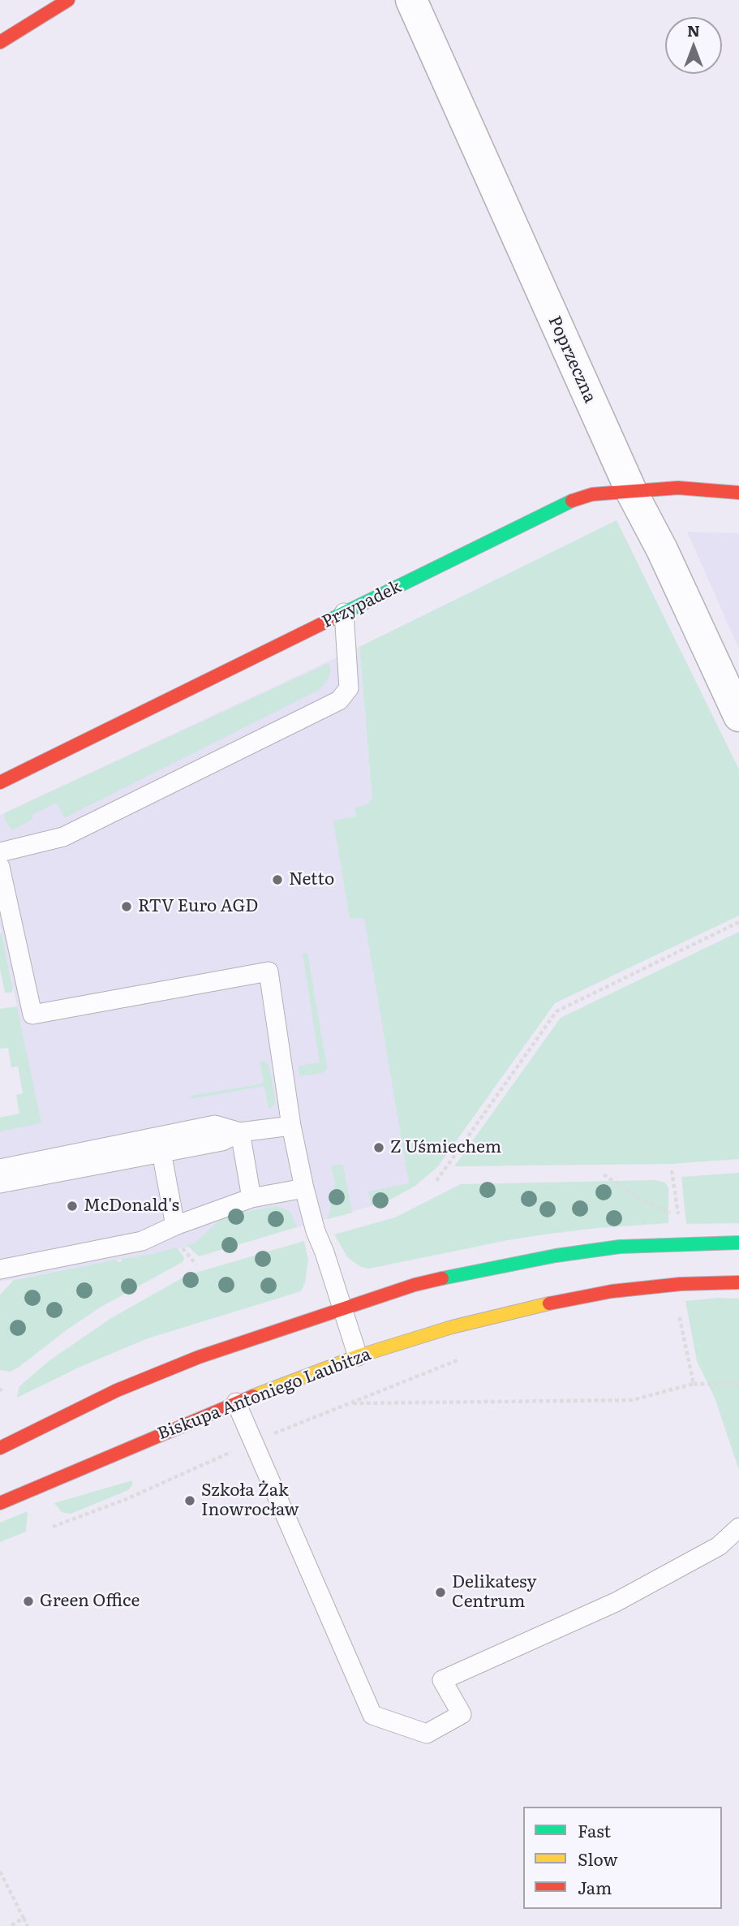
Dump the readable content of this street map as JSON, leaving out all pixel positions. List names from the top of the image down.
{
  "streets": {
    "main road": ["Przypadek", "Biskupa Antoniego Laubitza"],
    "street": ["Poprzeczna"]
  },
  "crossings": [
    ["Poprzeczna", "Przypadek"]
  ],
  "places": [
    "Netto",
    "RTV Euro AGD",
    "Z Uśmiechem",
    "McDonald's",
    "Szkoła Żak Inowrocław",
    "Delikatesy Centrum",
    "Green Office"
  ],
  "legend": ["Fast", "Slow", "Jam"],
  "north": "top"
}
